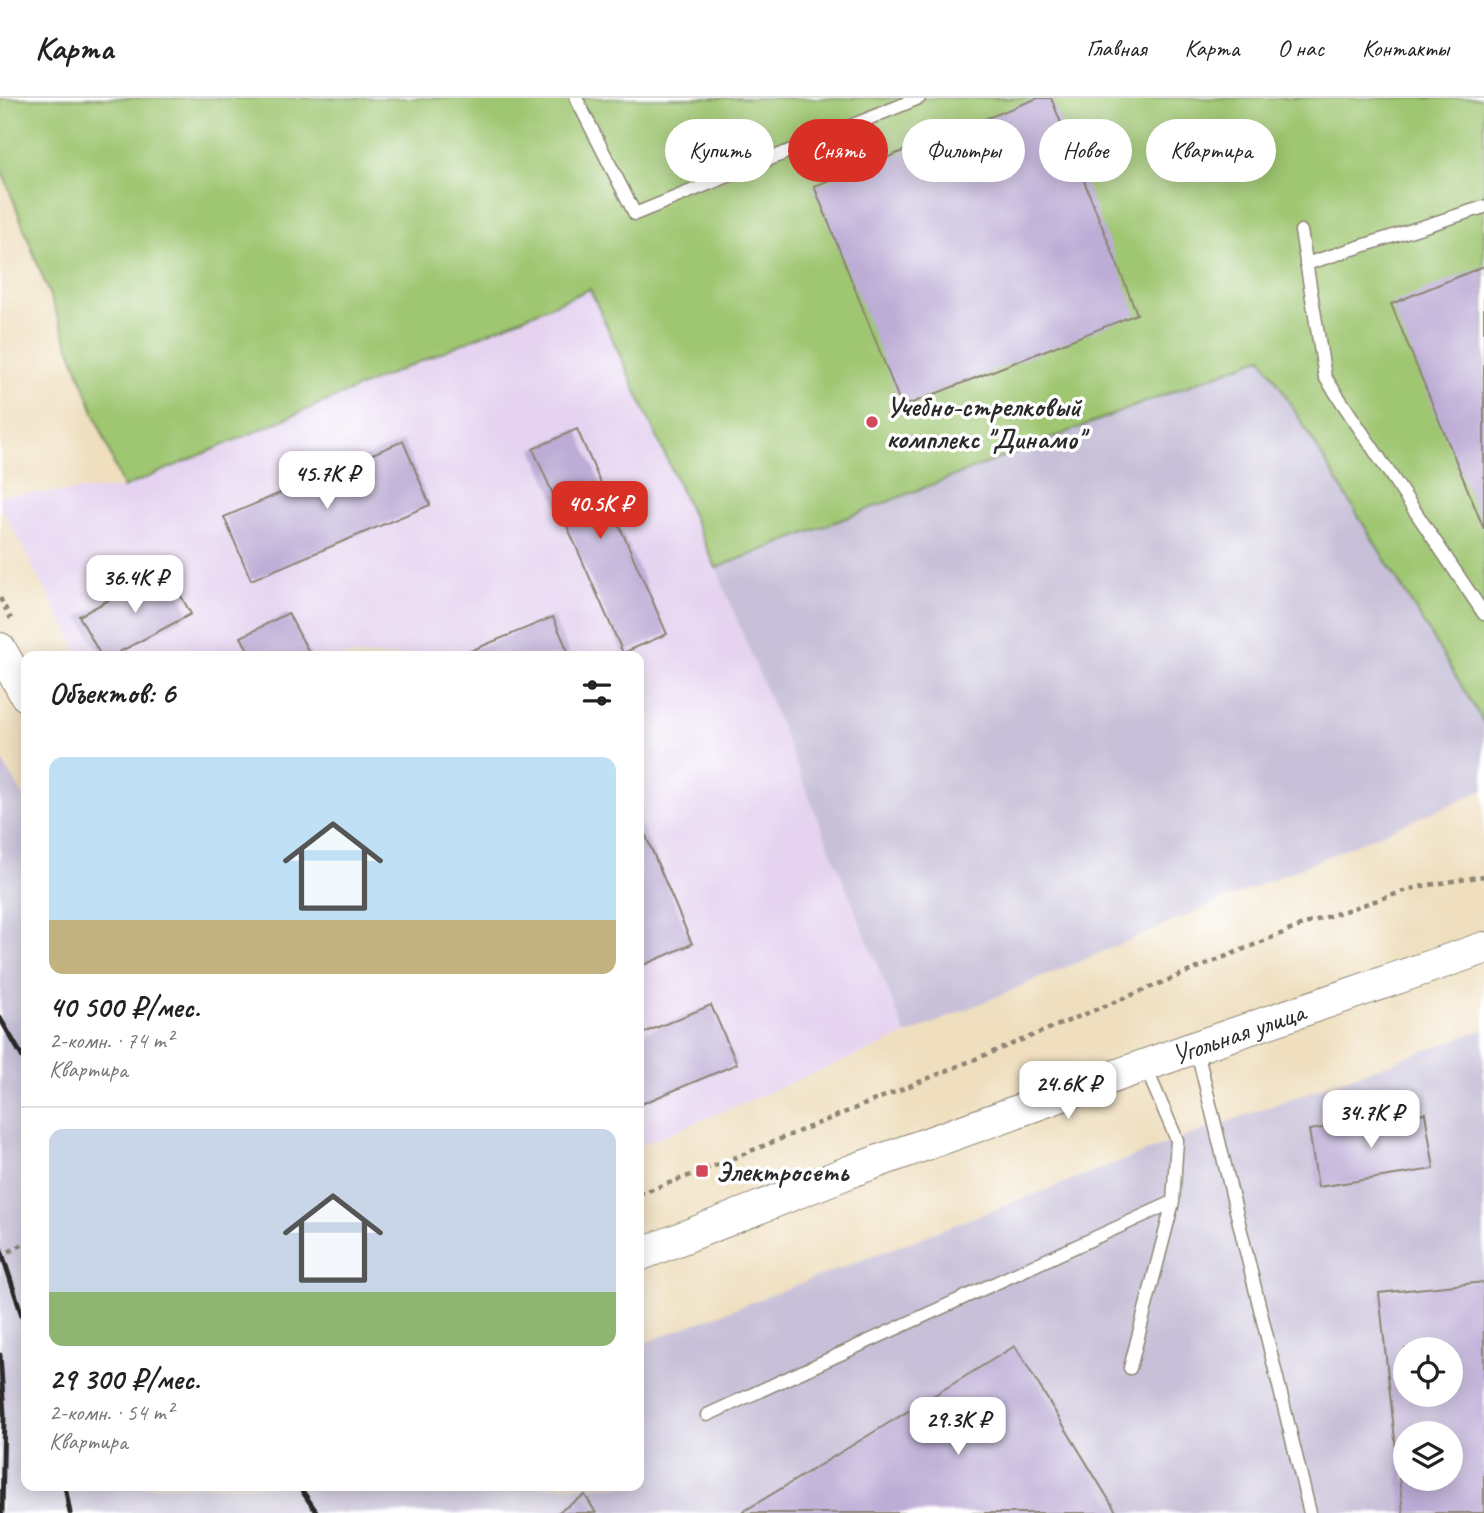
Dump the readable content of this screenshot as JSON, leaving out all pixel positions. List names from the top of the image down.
{
  "streets": {
    "street": ["Угольная улица"]
  },
  "places": {
    "other": ["Учебно-стрелковый комплекс \"Динамо\""],
    "transit": ["Электросеть"]
  },
  "page": {
    "header": "Карта",
    "nav": [
      "Главная",
      "Карта",
      "О нас",
      "Контакты"
    ],
    "chip": [
      "Купить",
      "Снять",
      "Фильтры",
      "Новое",
      "Квартира"
    ],
    "price": [
      "45.7K ₽",
      "40.5K ₽",
      "36.4K ₽",
      "24.6K ₽",
      "34.7K ₽",
      "29.3K ₽"
    ],
    "heading": "Объектов: 6",
    "list": [
      {
        "name": "40 500 ₽/мес.",
        "note": "2-комн. · 74 m² · Квартира"
      },
      {
        "name": "29 300 ₽/мес.",
        "note": "2-комн. · 54 m² · Квартира"
      }
    ]
  }
}
